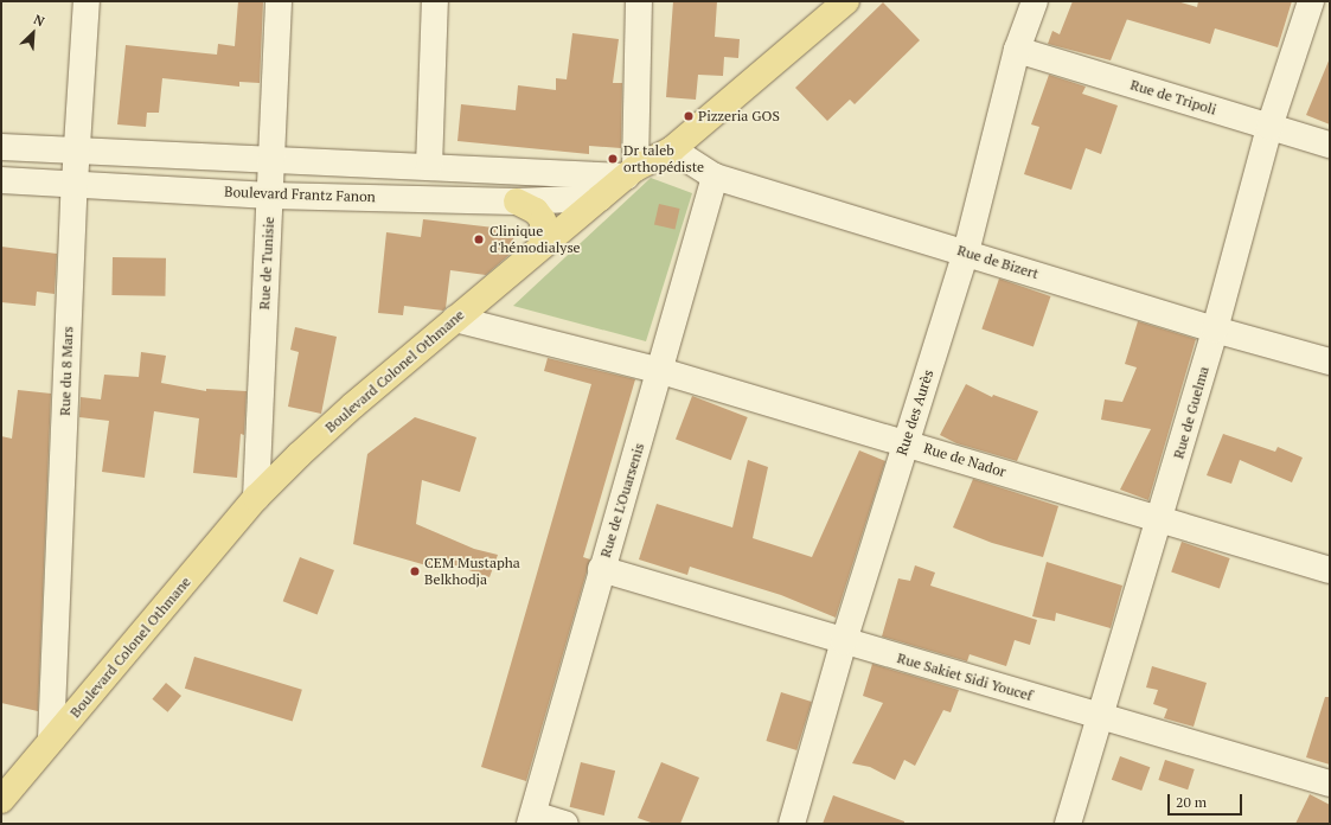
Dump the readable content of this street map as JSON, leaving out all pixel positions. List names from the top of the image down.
{
  "streets": {
    "main road": ["Boulevard Colonel Othmane"],
    "street": [
      "Rue de Tripoli",
      "Boulevard Frantz Fanon",
      "Rue de Bizert",
      "Rue de Tunisie",
      "Rue du 8 Mars",
      "Rue des Aurès",
      "Rue de Guelma",
      "Rue de Nador",
      "Rue de L'Ouarsenis",
      "Rue Sakiet Sidi Youcef"
    ]
  },
  "crossings": [
    ["Rue de Tripoli", "Rue des Aurès"],
    ["Rue de Tripoli", "Rue de Guelma"],
    ["Boulevard Frantz Fanon", "Rue de Tunisie"],
    ["Boulevard Frantz Fanon", "Rue du 8 Mars"],
    ["Boulevard Frantz Fanon", "Boulevard Colonel Othmane"],
    ["Rue de Bizert", "Boulevard Colonel Othmane"],
    ["Rue de Bizert", "Rue des Aurès"],
    ["Rue de Bizert", "Rue de Guelma"],
    ["Rue de Bizert", "Rue de L'Ouarsenis"],
    ["Rue de Tunisie", "Boulevard Colonel Othmane"],
    ["Rue du 8 Mars", "Boulevard Colonel Othmane"],
    ["Boulevard Colonel Othmane", "Rue de Nador"],
    ["Rue des Aurès", "Rue de Nador"],
    ["Rue des Aurès", "Rue Sakiet Sidi Youcef"],
    ["Rue de Guelma", "Rue de Nador"],
    ["Rue de Guelma", "Rue Sakiet Sidi Youcef"],
    ["Rue de Nador", "Rue de L'Ouarsenis"],
    ["Rue de L'Ouarsenis", "Rue Sakiet Sidi Youcef"]
  ],
  "places": [
    "Pizzeria GOS",
    "Dr taleb orthopédiste",
    "Clinique d'hémodialyse",
    "CEM Mustapha Belkhodja"
  ],
  "scale_bar": "20 m",
  "north": "top right"
}
